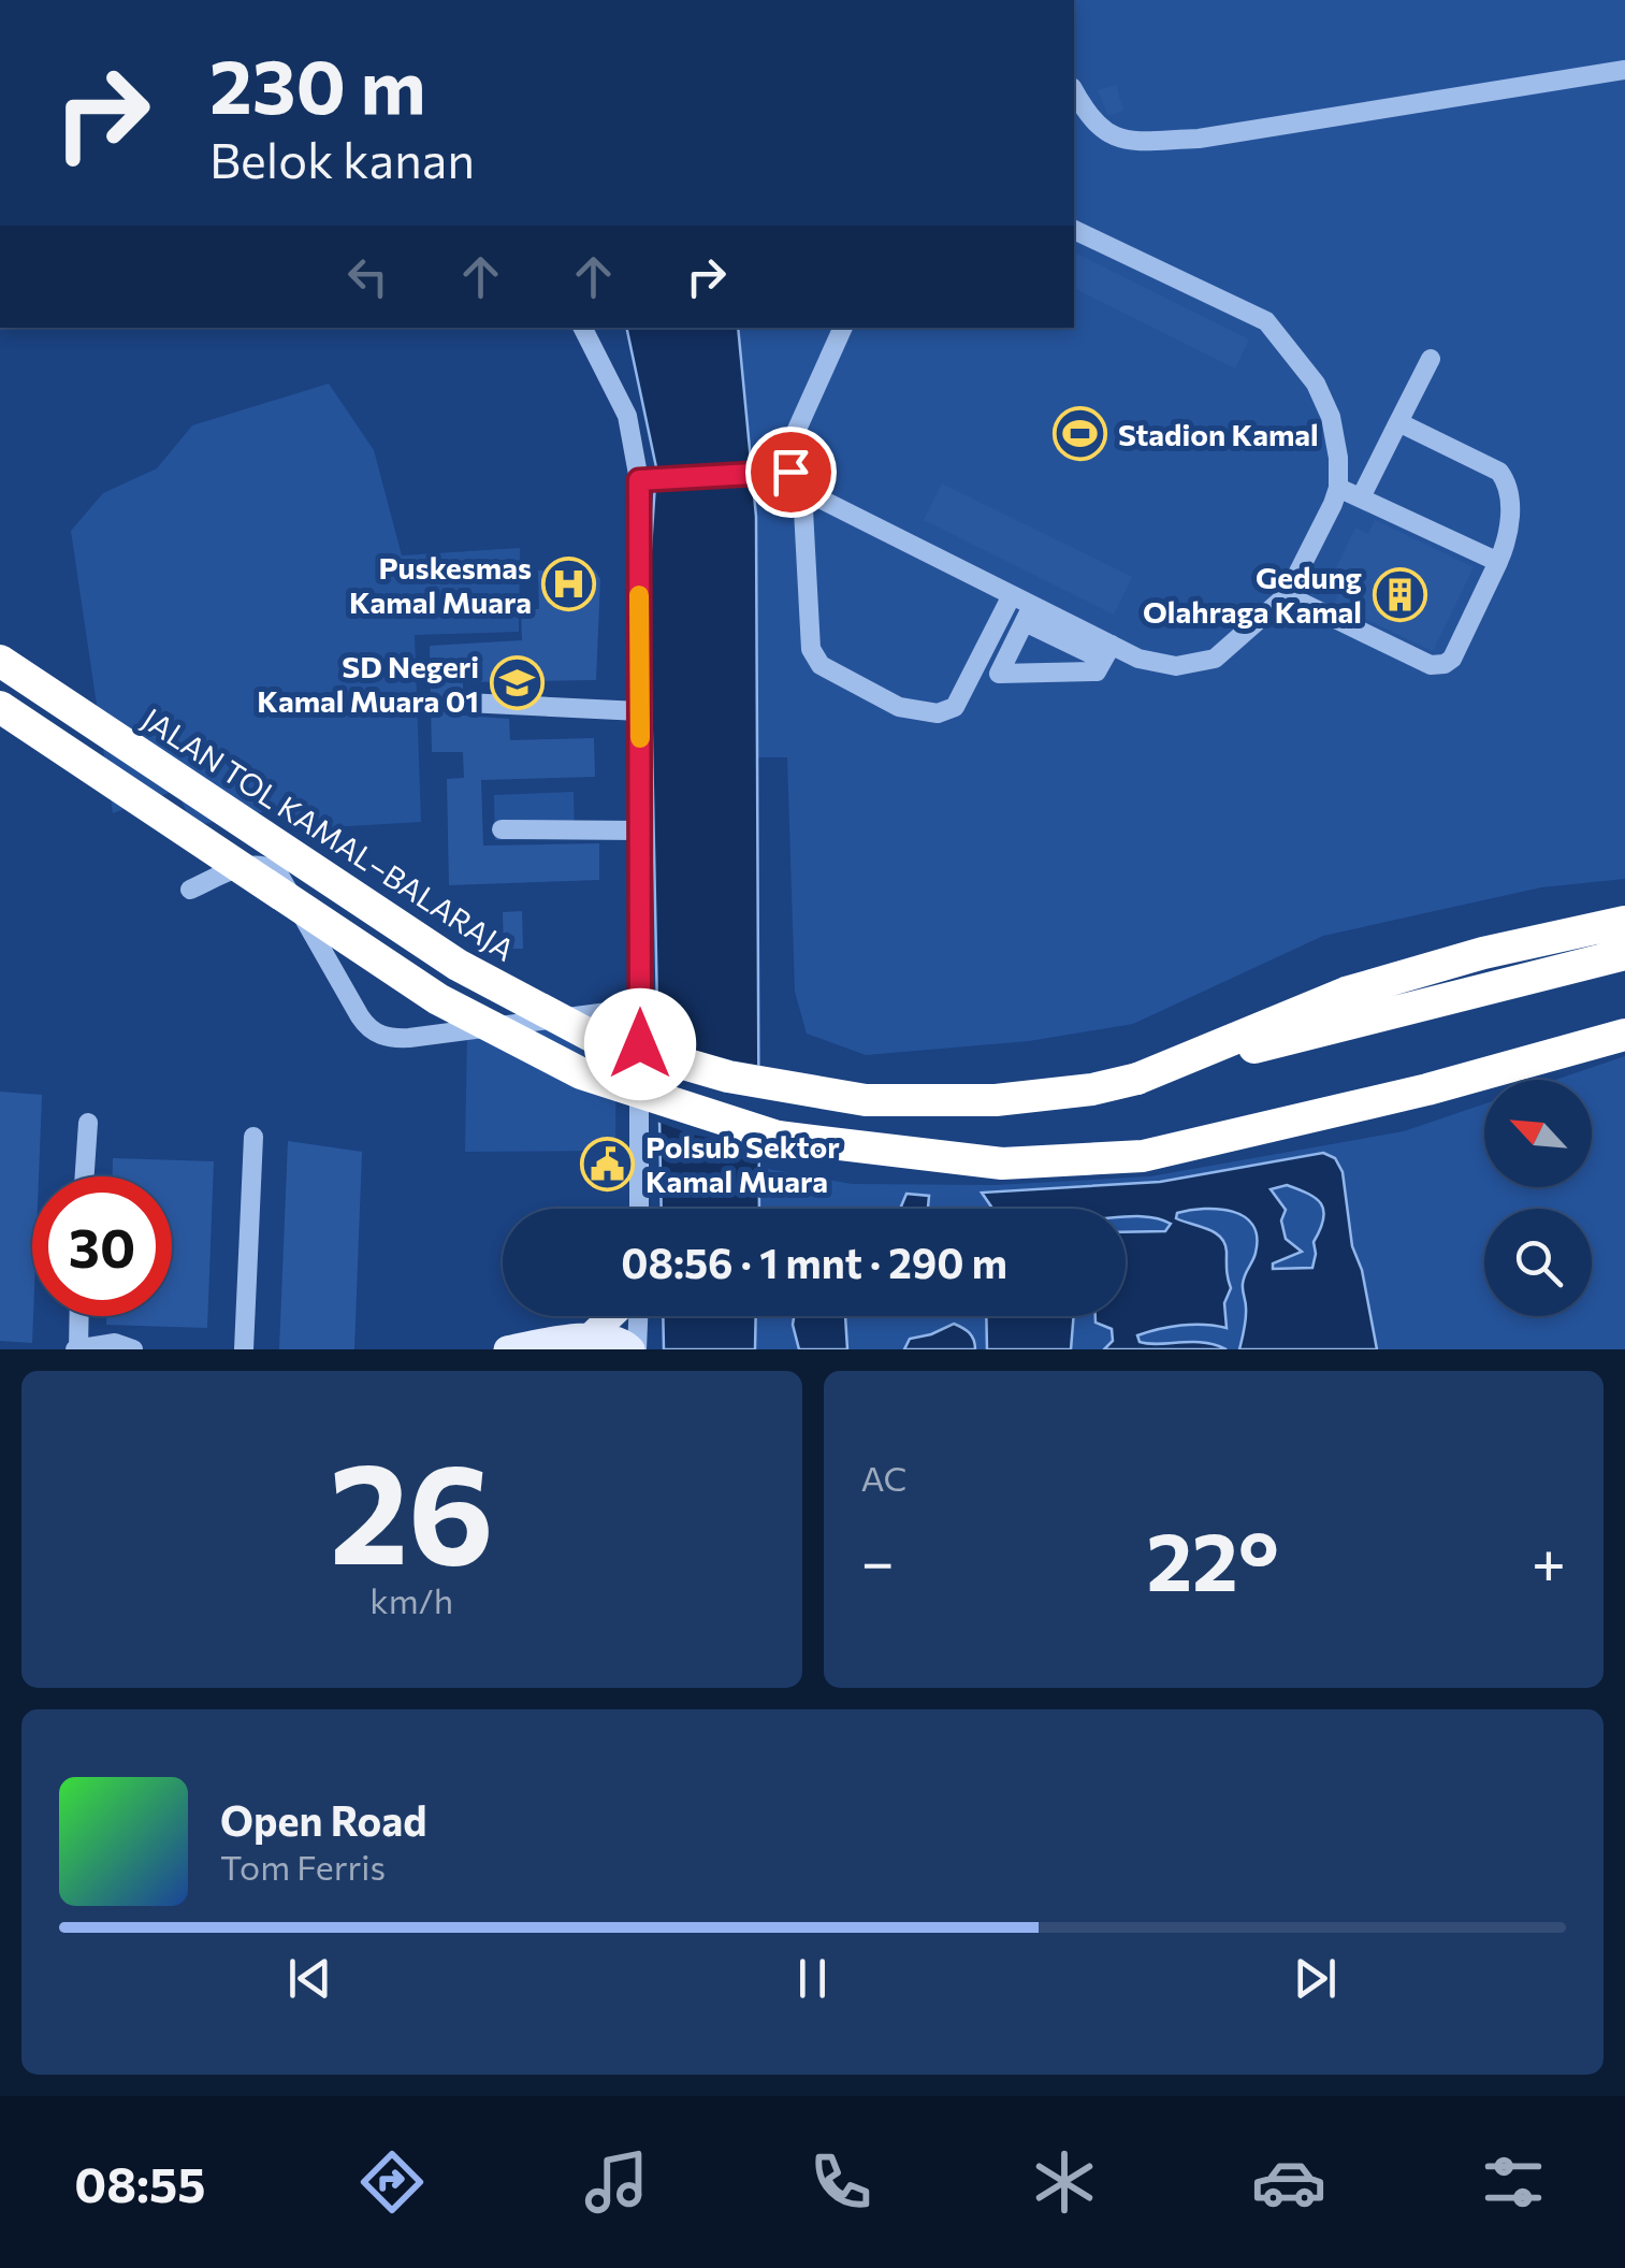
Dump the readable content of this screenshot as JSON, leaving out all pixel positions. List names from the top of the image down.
{
  "streets": {
    "highway": ["JALAN TOL KAMAL–BALARAJA"]
  },
  "places": {
    "sports": ["Stadion Kamal"],
    "hospital": ["Puskesmas Kamal Muara"],
    "building": ["Gedung Olahraga Kamal"],
    "school or university": ["SD Negeri Kamal Muara 01"],
    "public building": ["Polsub Sektor Kamal Muara"]
  },
  "north": "top left",
  "page": {
    "turn": ["230 m", "Belok kanan"],
    "limit": "30",
    "trip": "08:56 · 1 mnt · 290 m",
    "tile": [
      ["26", "km/h"],
      "AC"
    ],
    "heat": ["−", "22°", "+"],
    "song": ["Open Road", "Tom Ferris"],
    "tabs": "08:55"
  }
}
